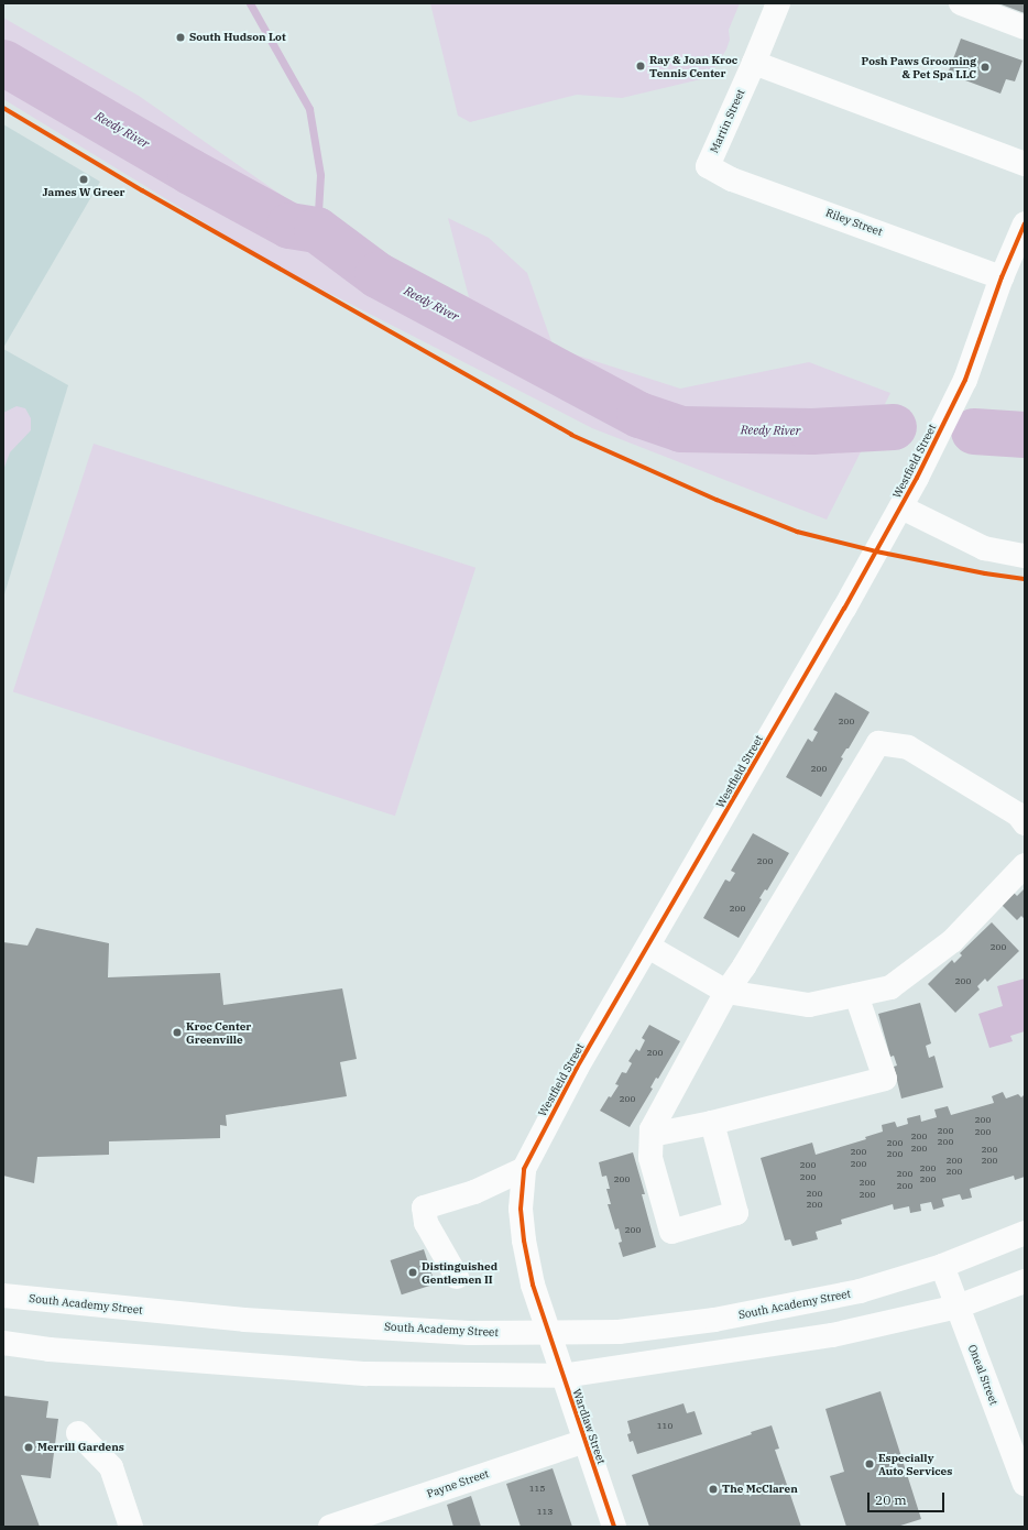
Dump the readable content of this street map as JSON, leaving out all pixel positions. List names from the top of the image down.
{
  "streets": {
    "main road": [
      "Martin Street",
      "Riley Street",
      "Westfield Street",
      "South Academy Street",
      "Oneal Street",
      "Wardlaw Street",
      "Payne Street"
    ]
  },
  "crossings": [
    ["Martin Street", "Riley Street"],
    ["Riley Street", "Westfield Street"],
    ["Westfield Street", "South Academy Street"],
    ["Westfield Street", "Wardlaw Street"],
    ["South Academy Street", "Oneal Street"],
    ["South Academy Street", "Wardlaw Street"],
    ["Wardlaw Street", "Payne Street"]
  ],
  "water": ["Reedy River"],
  "places": [
    "South Hudson Lot",
    "Ray & Joan Kroc Tennis Center",
    "Posh Paws Grooming & Pet Spa LLC",
    "James W Greer",
    "Kroc Center Greenville",
    "Distinguished Gentlemen II",
    "Merrill Gardens",
    "Especially Auto Services",
    "The McClaren"
  ],
  "house_numbers": [
    "200",
    "200",
    "200",
    "200",
    "200",
    "200",
    "200",
    "200",
    "200",
    "200",
    "200",
    "200",
    "200",
    "200",
    "200",
    "200",
    "200",
    "200",
    "200",
    "200",
    "200",
    "200",
    "200",
    "200",
    "200",
    "200",
    "200",
    "200",
    "200",
    "200",
    "200",
    "200",
    "200",
    "200",
    "110",
    "115",
    "113"
  ],
  "scale_bar": "20 m"
}
